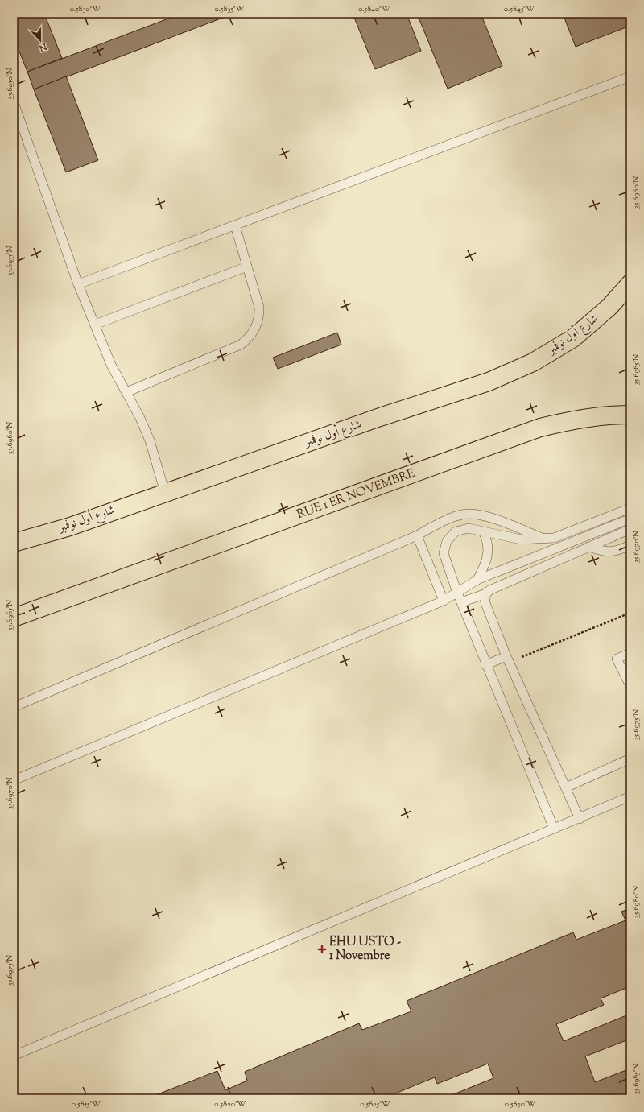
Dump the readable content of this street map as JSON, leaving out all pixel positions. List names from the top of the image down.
{
  "streets": {
    "main road": ["شارع أول نوفمبر", "RUE 1 ER NOVEMBRE"]
  },
  "places": {
    "health": ["EHU USTO - 1 Novembre"]
  },
  "north": "bottom",
  "coordinates": [
    "0.5830°W",
    "0.5835°W",
    "0.5840°W",
    "0.5845°W",
    "35.6950°N",
    "35.6960°N",
    "35.6955°N",
    "35.6965°N",
    "35.6970°N",
    "35.6975°N",
    "35.6980°N",
    "35.6985°N",
    "0.5815°W",
    "0.5820°W",
    "0.5825°W"
  ]
}
